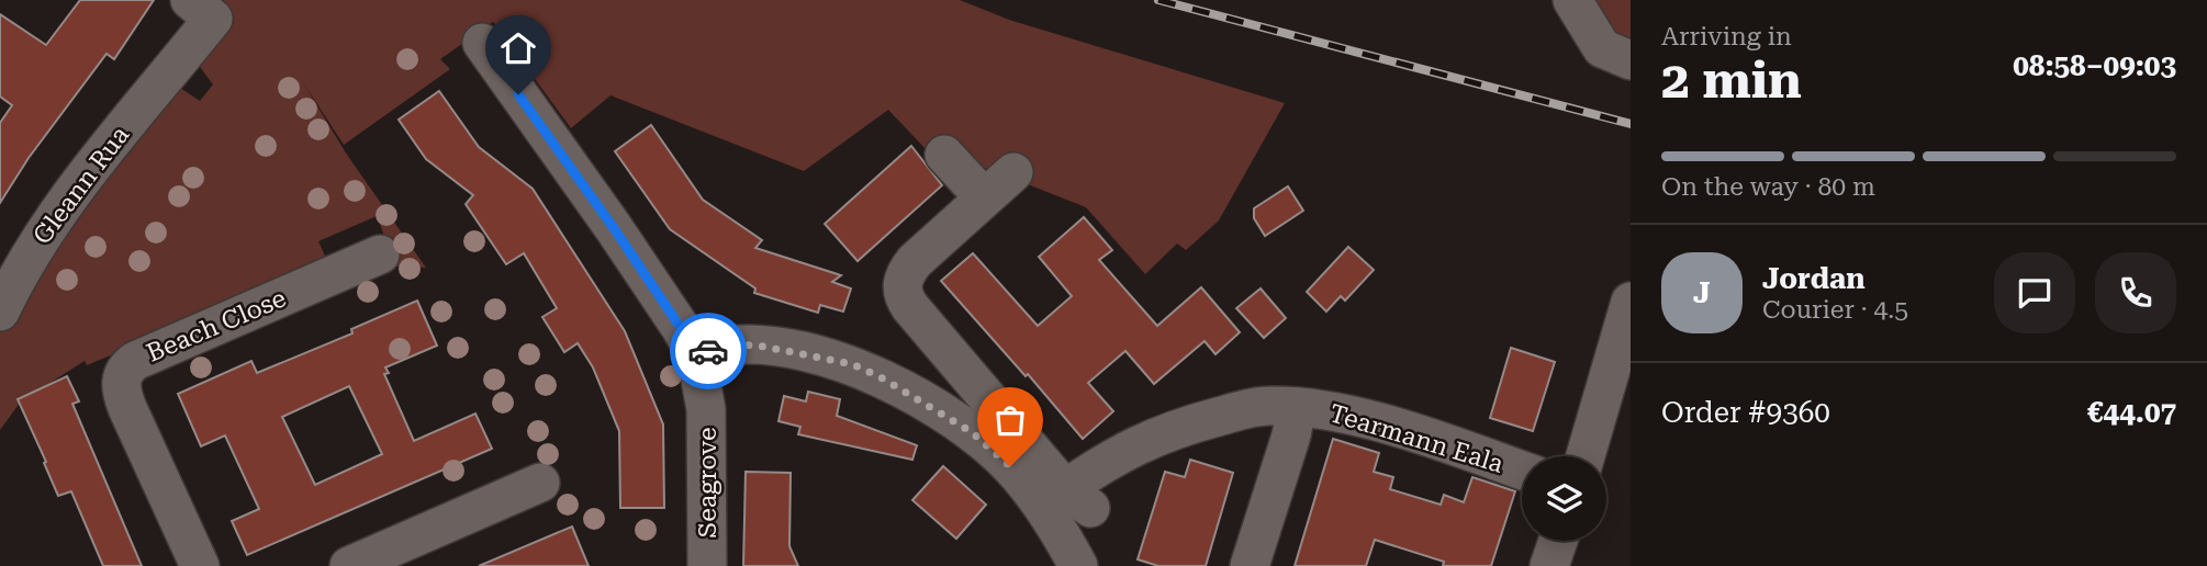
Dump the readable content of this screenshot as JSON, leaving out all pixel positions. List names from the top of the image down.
{
  "streets": {
    "street": [
      "Gleann Rua",
      "Beach Close",
      "Tearmann Eala",
      "Seagrove"
    ]
  },
  "page": {
    "heading": ["2 min", "Arriving in", "08:58–09:03"],
    "panel": [
      "Jordan",
      "Courier · 4.5",
      "Order #9360",
      "€44.07"
    ],
    "bar": "On the way · 80 m",
    "round": "J"
  }
}
